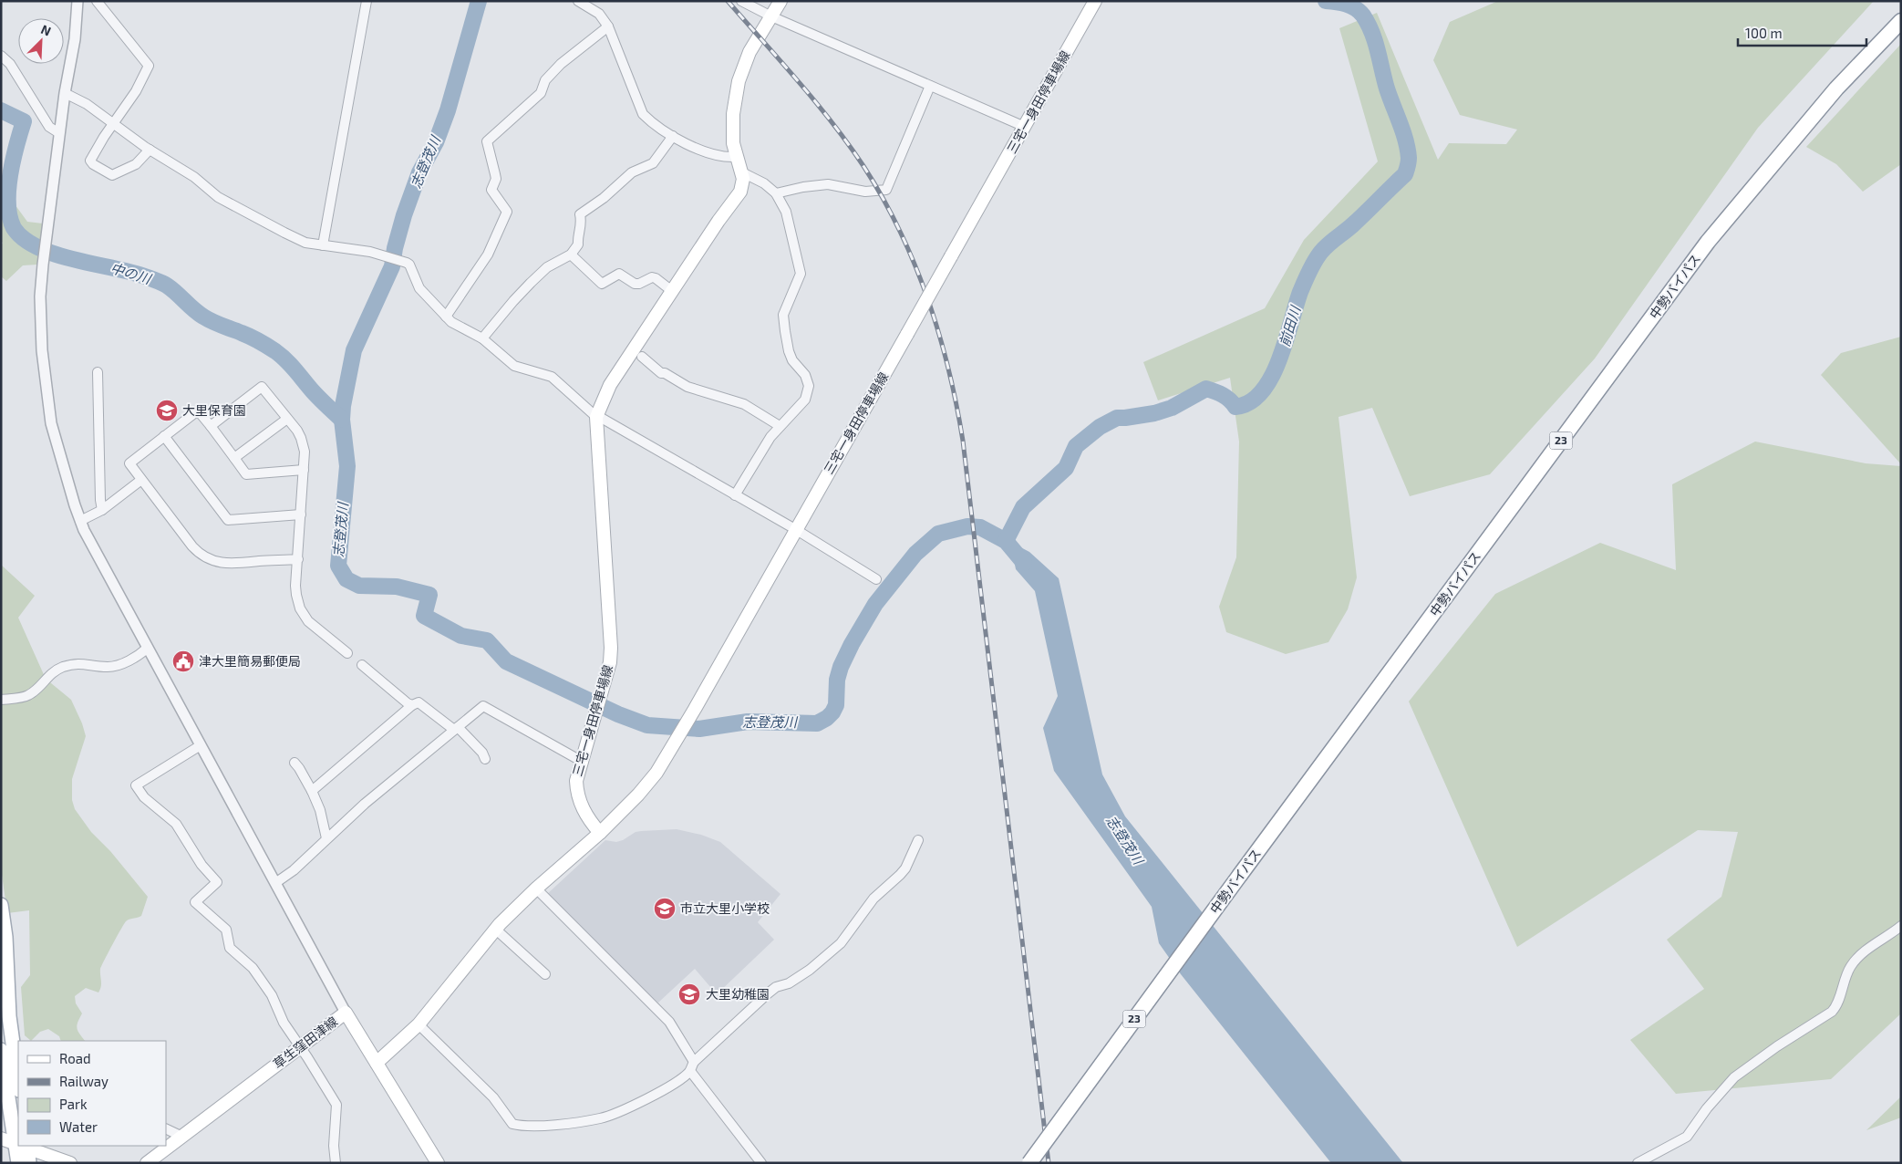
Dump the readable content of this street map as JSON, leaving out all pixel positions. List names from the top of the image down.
{
  "streets": {
    "highway": ["中勢バイパス", "23"],
    "main road": ["三宅一身田停車場線", "草生窪田津線"]
  },
  "crossings": [
    ["三宅一身田停車場線", "草生窪田津線"]
  ],
  "water": ["志登茂川", "中の川", "前田川"],
  "places": {
    "school or university": ["大里保育園", "市立大里小学校", "大里幼稚園"],
    "public building": ["津大里簡易郵便局"]
  },
  "legend": [
    "Road",
    "Railway",
    "Park",
    "Water"
  ],
  "scale_bar": "100 m",
  "north": "top right"
}
